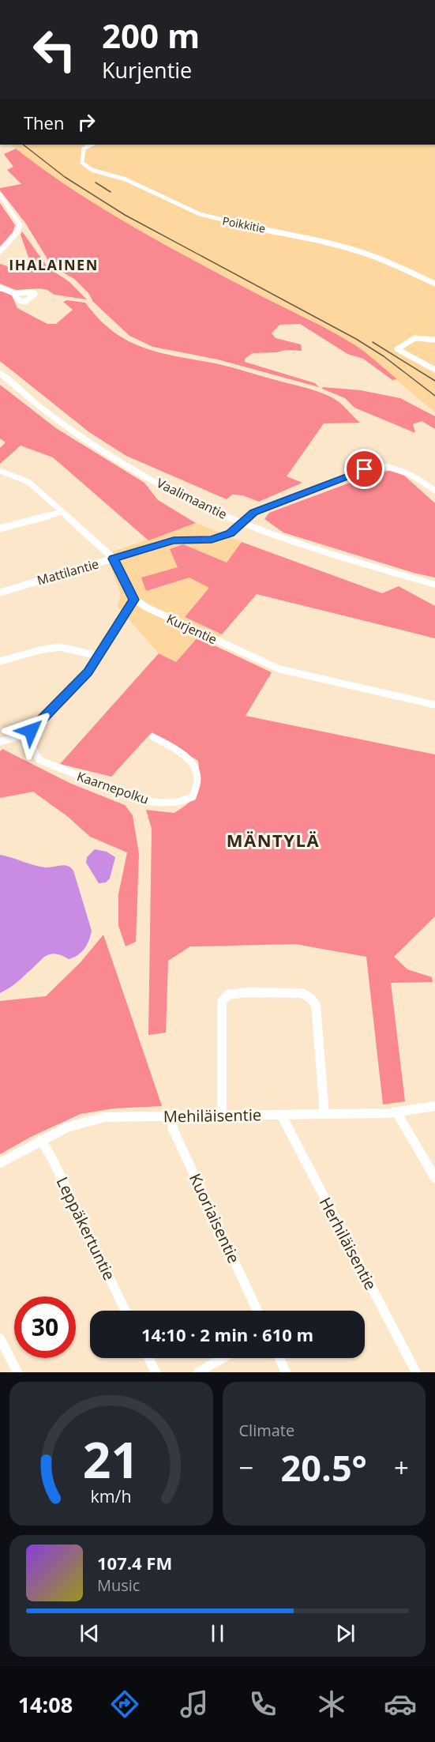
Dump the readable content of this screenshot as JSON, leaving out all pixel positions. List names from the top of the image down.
{
  "streets": {
    "main road": ["Vaalimaantie"],
    "street": [
      "Poikkitie",
      "Mattilantie",
      "Kurjentie",
      "Kaarnepolku",
      "Mehiläisentie",
      "Kuoriaisentie",
      "Leppäkertuntie",
      "Herhiläisentie"
    ]
  },
  "crossings": [
    ["Vaalimaantie", "Mattilantie"],
    ["Mehiläisentie", "Kuoriaisentie"],
    ["Mehiläisentie", "Leppäkertuntie"],
    ["Mehiläisentie", "Herhiläisentie"]
  ],
  "districts": ["IHALAINEN", "MÄNTYLÄ"],
  "page": {
    "turn": ["200 m", "Kurjentie"],
    "then": "Then",
    "limit": "30",
    "trip": "14:10 · 2 min · 610 m",
    "tile": "Climate",
    "heat": ["−", "20.5°", "+"],
    "song": ["107.4 FM", "Music"],
    "tabs": "14:08",
    "gauge": ["21", "km/h"]
  }
}
